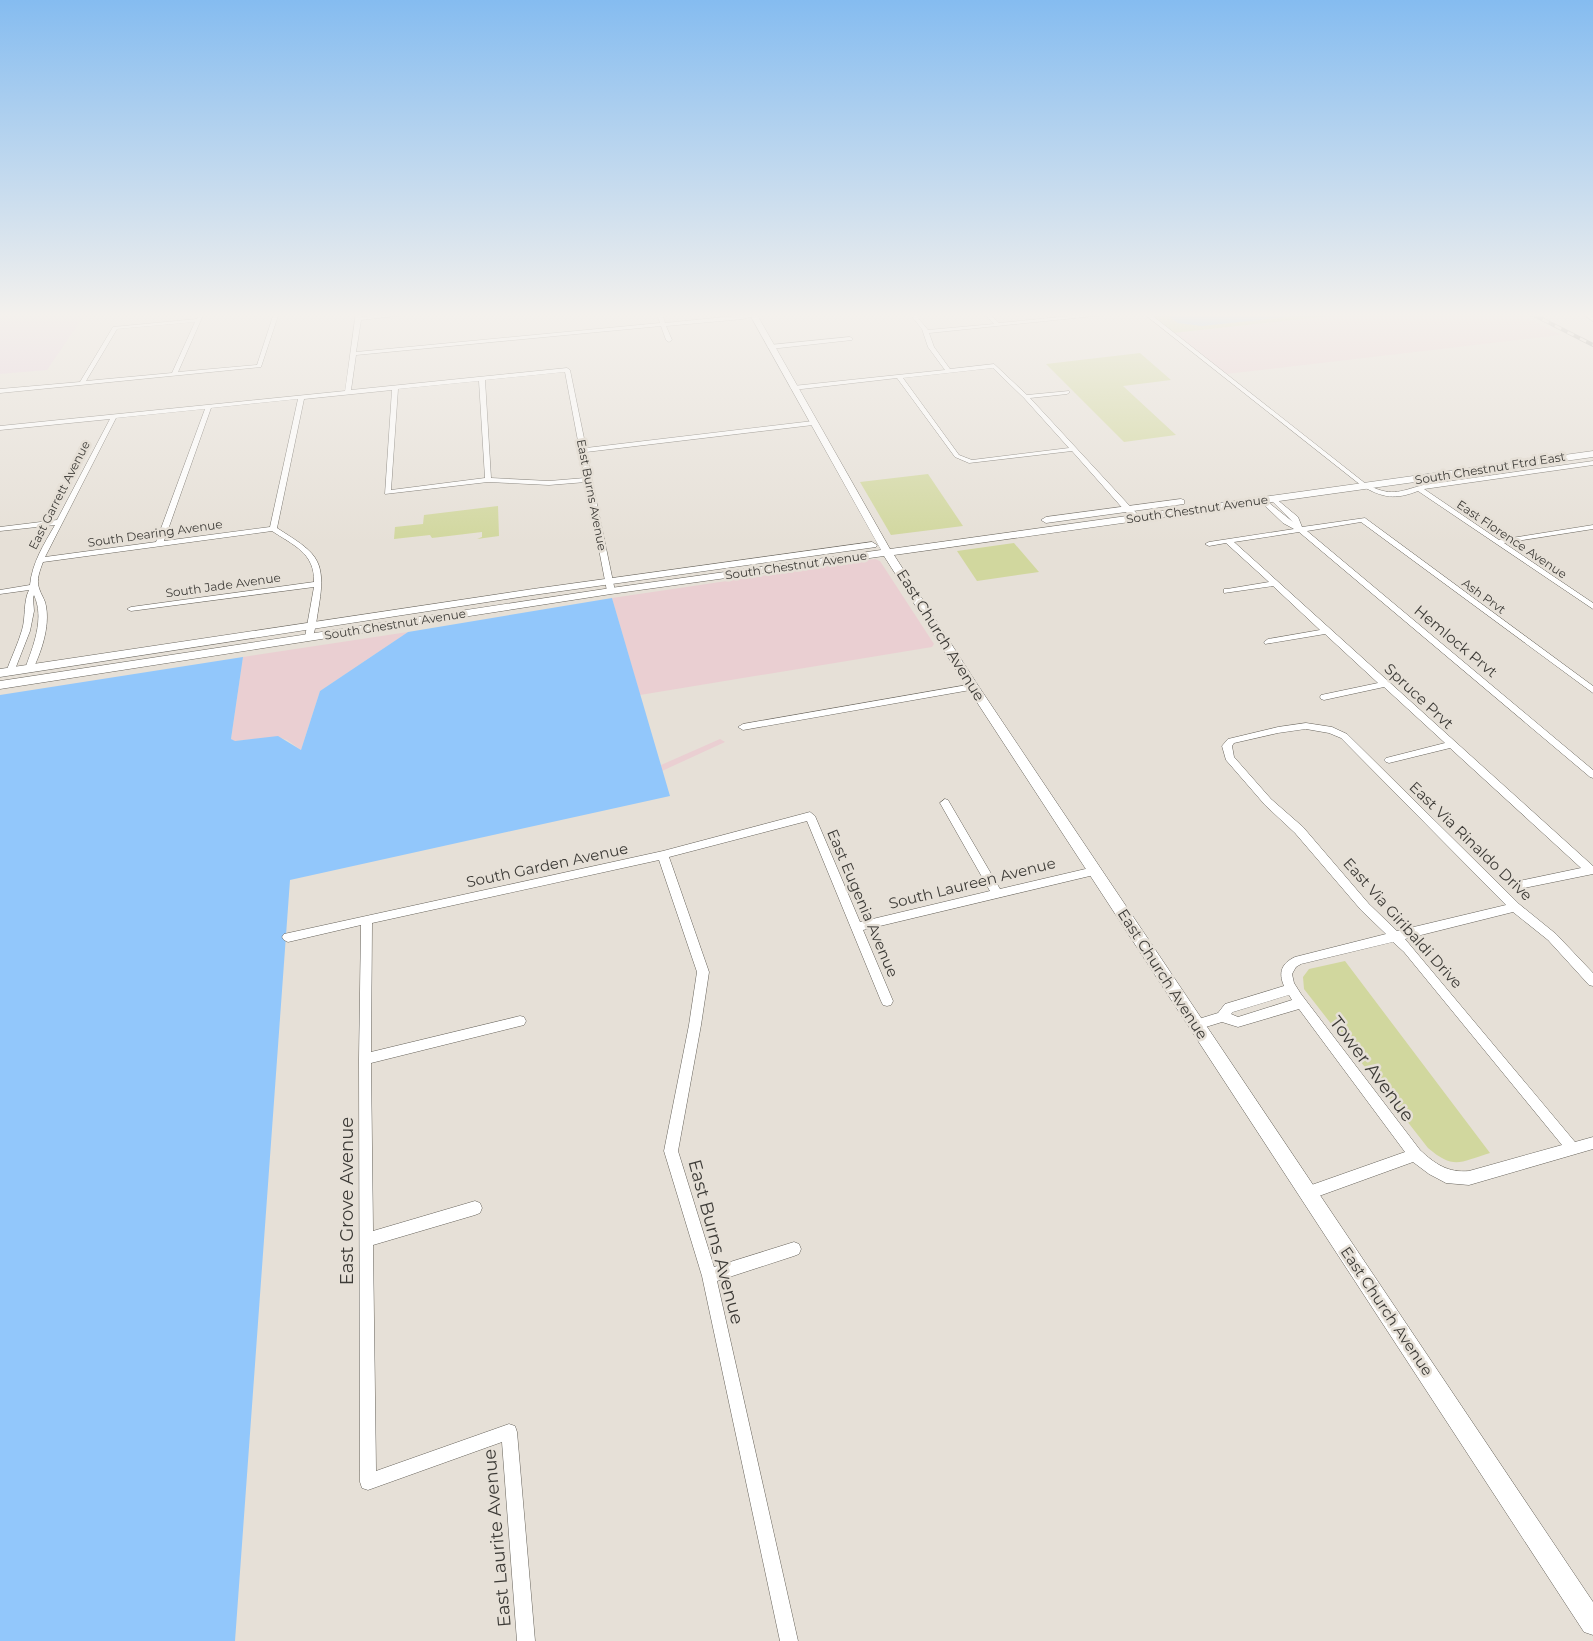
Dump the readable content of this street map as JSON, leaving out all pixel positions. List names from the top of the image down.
{
  "streets": {
    "main road": ["South Chestnut Avenue", "East Church Avenue"],
    "street": [
      "South Chestnut Ftrd East",
      "East Garrett Avenue",
      "East Burns Avenue",
      "South Dearing Avenue",
      "East Florence Avenue",
      "South Jade Avenue",
      "Ash Prvt",
      "Hemlock Prvt",
      "Spruce Prvt",
      "East Via Rinaldo Drive",
      "South Garden Avenue",
      "South Laureen Avenue",
      "East Eugenia Avenue",
      "East Via Giribaldi Drive",
      "Tower Avenue",
      "East Grove Avenue",
      "East Laurite Avenue"
    ]
  },
  "crossings": [
    ["South Chestnut Ftrd East", "South Chestnut Avenue"],
    ["South Chestnut Ftrd East", "East Florence Avenue"],
    ["East Garrett Avenue", "South Chestnut Avenue"],
    ["East Garrett Avenue", "South Dearing Avenue"],
    ["East Burns Avenue", "South Chestnut Avenue"],
    ["East Burns Avenue", "South Garden Avenue"],
    ["South Chestnut Avenue", "East Church Avenue"],
    ["South Chestnut Avenue", "Hemlock Prvt"],
    ["Ash Prvt", "Hemlock Prvt"],
    ["East Church Avenue", "South Laureen Avenue"],
    ["East Via Rinaldo Drive", "East Via Giribaldi Drive"],
    ["South Garden Avenue", "East Eugenia Avenue"],
    ["South Garden Avenue", "East Grove Avenue"],
    ["South Laureen Avenue", "East Eugenia Avenue"],
    ["East Via Giribaldi Drive", "Tower Avenue"],
    ["East Grove Avenue", "East Laurite Avenue"]
  ]
}
